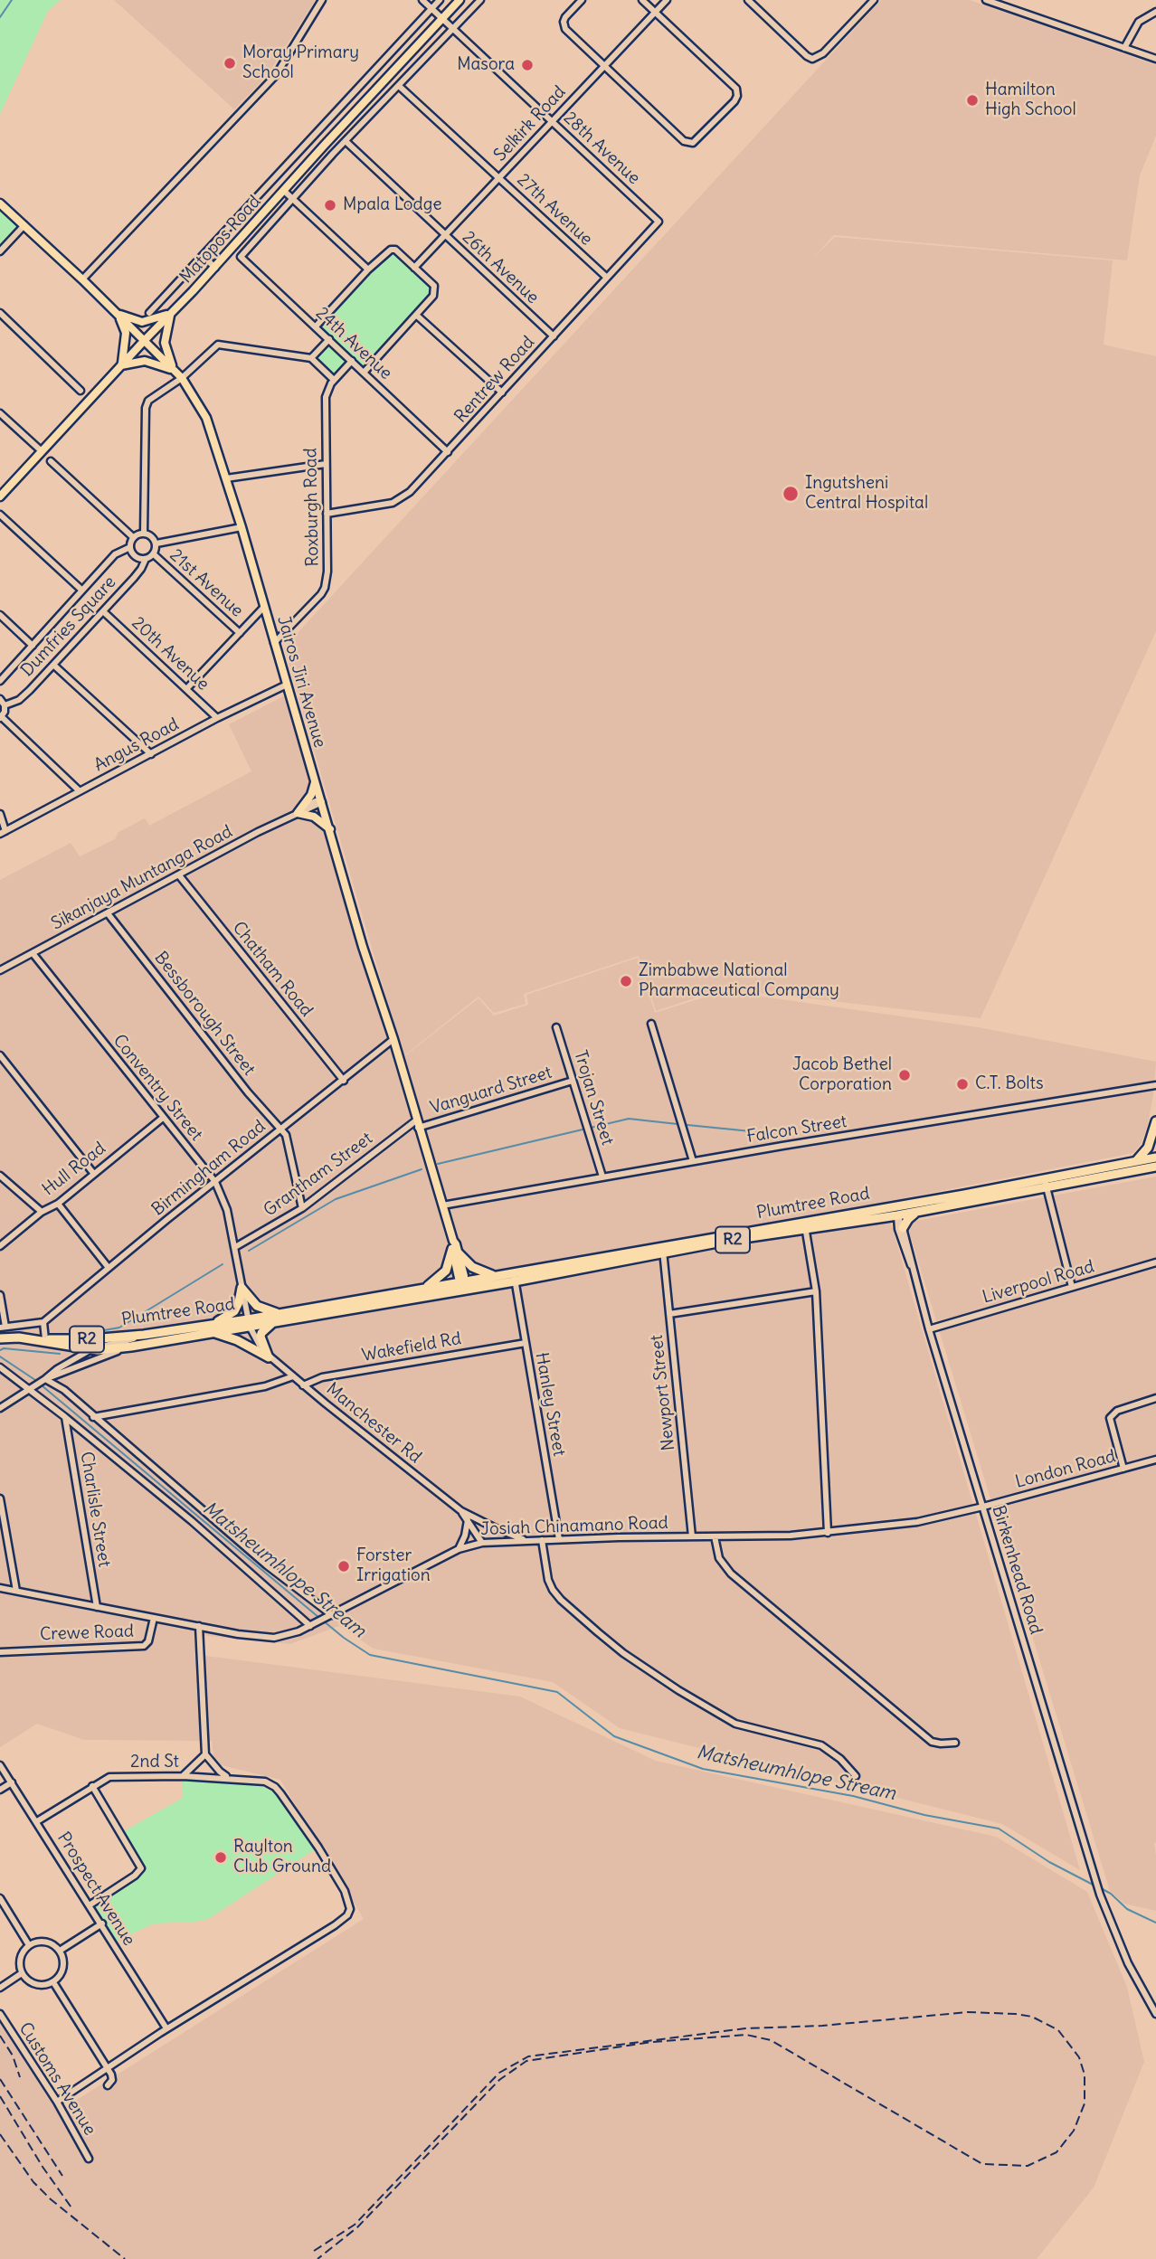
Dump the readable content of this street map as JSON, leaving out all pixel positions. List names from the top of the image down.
{
  "streets": {
    "highway": ["Plumtree Road", "R2"],
    "main road": ["Matopos Road", "Jairos Jiri Avenue"],
    "street": [
      "Selkirk Road",
      "28th Avenue",
      "27th Avenue",
      "26th Avenue",
      "24th Avenue",
      "Rentrew Road",
      "Roxburgh Road",
      "21st Avenue",
      "Dumfries Square",
      "20th Avenue",
      "Angus Road",
      "Sikanjaya Muntanga Road",
      "Chatham Road",
      "Bessborough Street",
      "Conventry Street",
      "Vanguard Street",
      "Trojan Street",
      "Falcon Street",
      "Birmingham Road",
      "Hull Road",
      "Grantham Street",
      "Liverpool Road",
      "Wakefield Rd",
      "Newport Street",
      "Hanley Street",
      "Manchester Rd",
      "London Road",
      "Charlisle Street",
      "Josiah Chinamano Road",
      "Birkenhead Road",
      "Crewe Road",
      "2nd St",
      "Prospect Avenue",
      "Customs Avenue"
    ]
  },
  "crossings": [
    ["Selkirk Road", "28th Avenue"],
    ["Selkirk Road", "27th Avenue"],
    ["Selkirk Road", "26th Avenue"],
    ["28th Avenue", "Matopos Road"],
    ["28th Avenue", "Rentrew Road"],
    ["27th Avenue", "Rentrew Road"],
    ["Matopos Road", "Jairos Jiri Avenue"],
    ["26th Avenue", "Rentrew Road"],
    ["24th Avenue", "Rentrew Road"],
    ["24th Avenue", "Roxburgh Road"],
    ["Rentrew Road", "Roxburgh Road"],
    ["Roxburgh Road", "Jairos Jiri Avenue"],
    ["21st Avenue", "Dumfries Square"],
    ["Dumfries Square", "20th Avenue"],
    ["20th Avenue", "Angus Road"],
    ["Jairos Jiri Avenue", "Angus Road"],
    ["Jairos Jiri Avenue", "Sikanjaya Muntanga Road"],
    ["Jairos Jiri Avenue", "Vanguard Street"],
    ["Jairos Jiri Avenue", "Falcon Street"],
    ["Jairos Jiri Avenue", "Birmingham Road"],
    ["Jairos Jiri Avenue", "Grantham Street"],
    ["Jairos Jiri Avenue", "Plumtree Road"],
    ["Sikanjaya Muntanga Road", "Chatham Road"],
    ["Sikanjaya Muntanga Road", "Bessborough Street"],
    ["Sikanjaya Muntanga Road", "Conventry Street"],
    ["Chatham Road", "Birmingham Road"],
    ["Bessborough Street", "Birmingham Road"],
    ["Conventry Street", "Birmingham Road"],
    ["Conventry Street", "Hull Road"],
    ["Conventry Street", "Grantham Street"],
    ["Conventry Street", "Plumtree Road"],
    ["Conventry Street", "Manchester Rd"],
    ["Vanguard Street", "Trojan Street"],
    ["Vanguard Street", "Grantham Street"],
    ["Trojan Street", "Falcon Street"],
    ["Plumtree Road", "R2"],
    ["Plumtree Road", "Newport Street"],
    ["Plumtree Road", "Hanley Street"],
    ["Plumtree Road", "Birkenhead Road"],
    ["Liverpool Road", "Birkenhead Road"],
    ["Wakefield Rd", "Hanley Street"],
    ["Wakefield Rd", "Manchester Rd"],
    ["Newport Street", "Josiah Chinamano Road"],
    ["Hanley Street", "Josiah Chinamano Road"],
    ["London Road", "Josiah Chinamano Road"],
    ["London Road", "Birkenhead Road"],
    ["Charlisle Street", "Josiah Chinamano Road"],
    ["Josiah Chinamano Road", "Birkenhead Road"],
    ["Josiah Chinamano Road", "Crewe Road"],
    ["2nd St", "Prospect Avenue"]
  ],
  "water": ["Matsheumhlope Stream"],
  "places": [
    "Moray Primary School",
    "Masora",
    "Hamilton High School",
    "Mpala Lodge",
    "Ingutsheni Central Hospital",
    "Zimbabwe National Pharmaceutical Company",
    "Jacob Bethel Corporation",
    "C.T. Bolts",
    "Forster Irrigation",
    "Raylton Club Ground"
  ]
}
